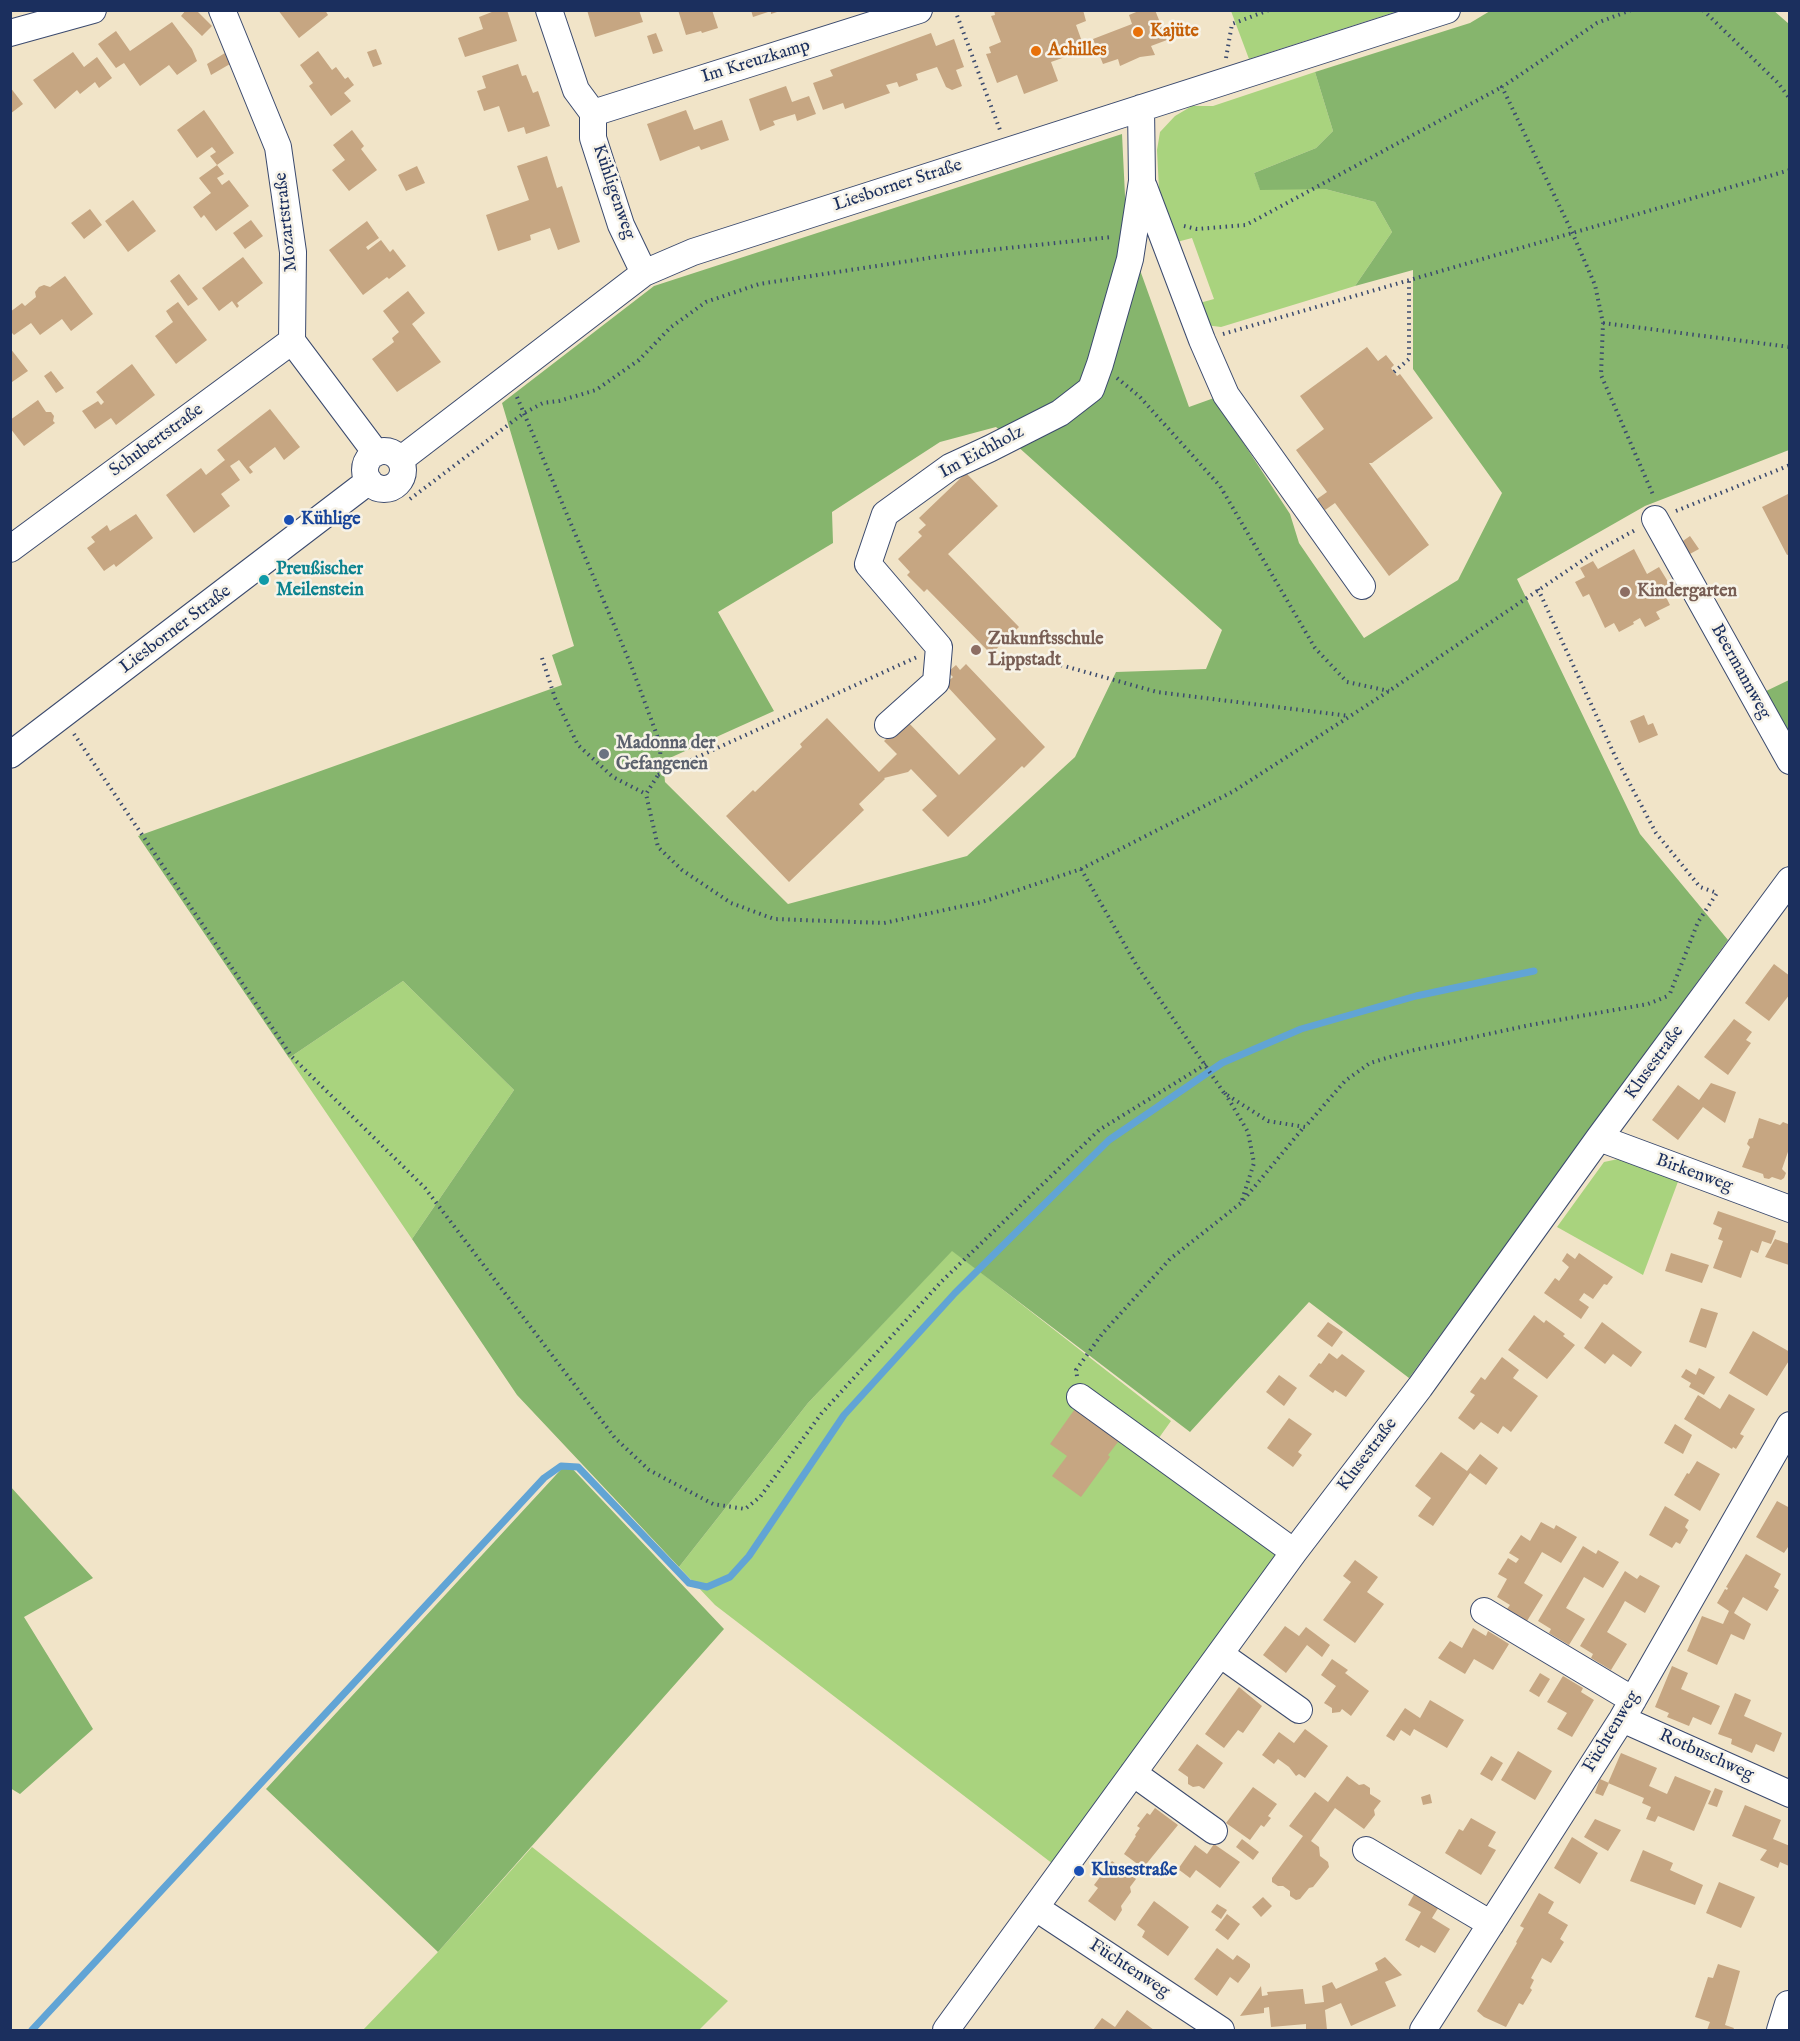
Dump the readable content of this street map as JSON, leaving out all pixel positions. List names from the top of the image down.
{
  "streets": {
    "street": [
      "Im Kreuzkamp",
      "Liesborner Straße",
      "Kühligenweg",
      "Mozartstraße",
      "Schubertstraße",
      "Im Eichholz",
      "Beermannweg",
      "Klusestraße",
      "Birkenweg",
      "Füchtenweg",
      "Rotbuschweg"
    ]
  },
  "crossings": [
    ["Im Kreuzkamp", "Kühligenweg"],
    ["Liesborner Straße", "Kühligenweg"],
    ["Liesborner Straße", "Im Eichholz"],
    ["Mozartstraße", "Schubertstraße"],
    ["Klusestraße", "Birkenweg"],
    ["Klusestraße", "Füchtenweg"],
    ["Füchtenweg", "Rotbuschweg"]
  ],
  "places": [
    "Kajüte",
    "Achilles",
    "Kühlige",
    "Preußischer Meilenstein",
    "Kindergarten",
    "Zukunftsschule Lippstadt",
    "Madonna der Gefangenen",
    "Klusestraße"
  ]
}
